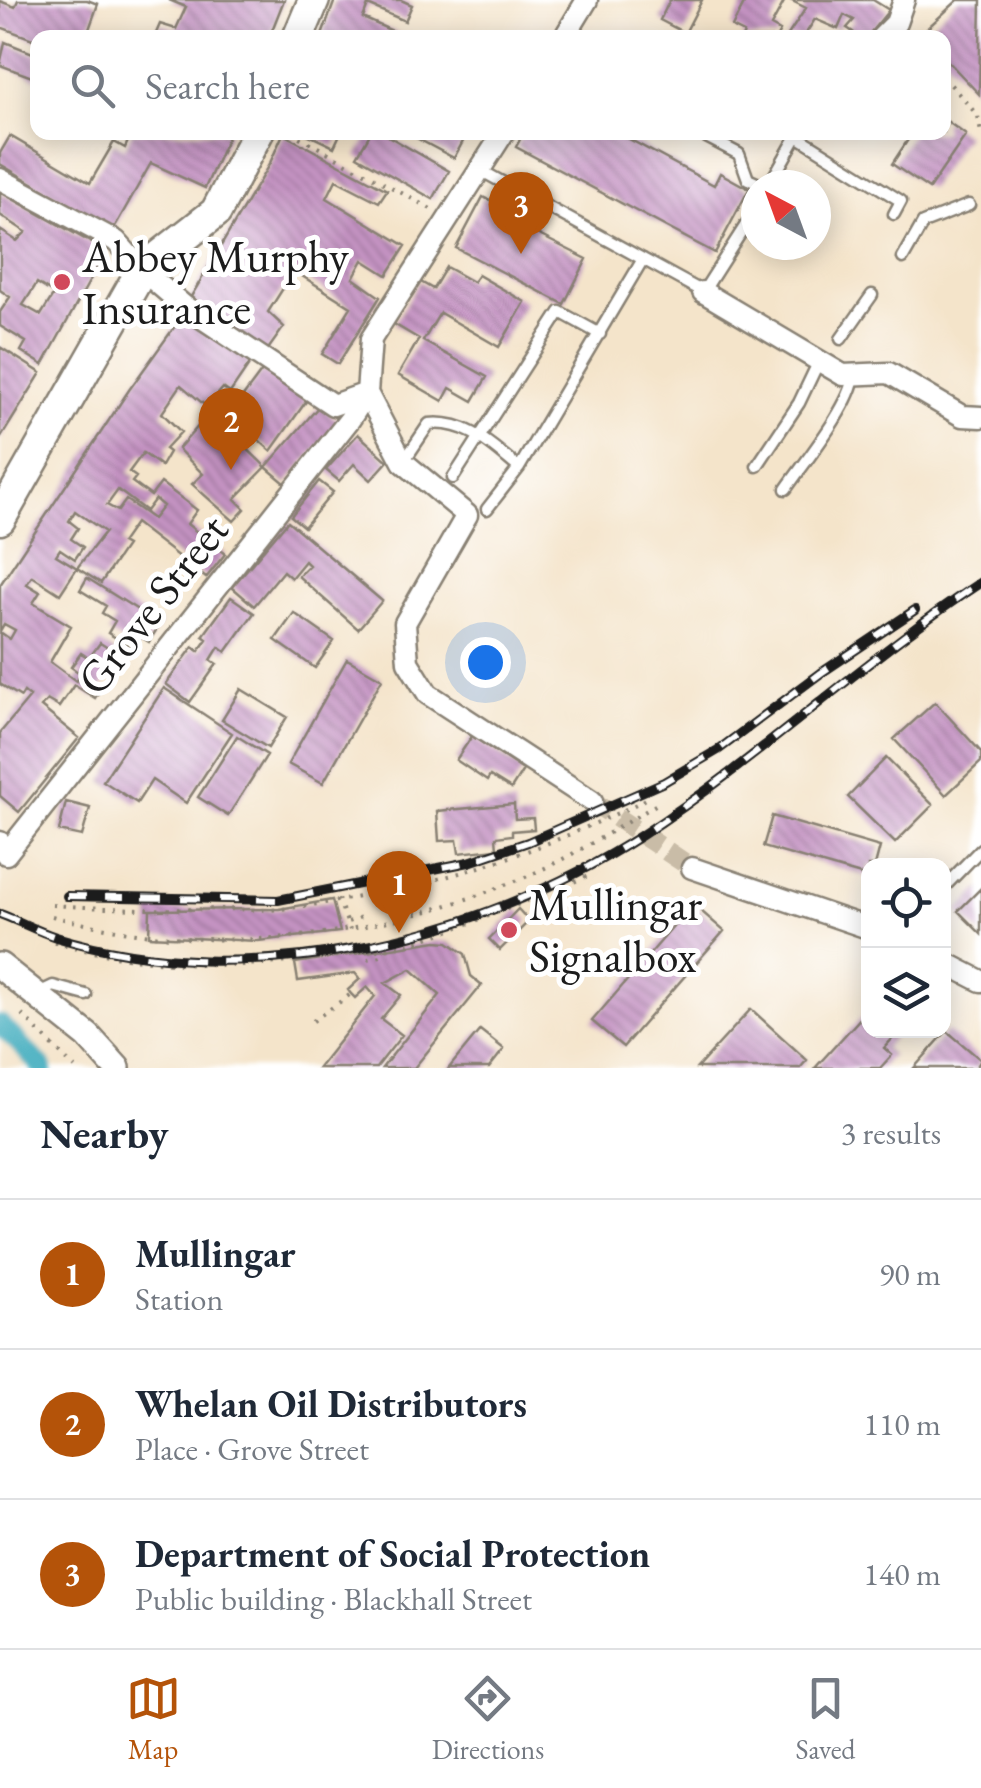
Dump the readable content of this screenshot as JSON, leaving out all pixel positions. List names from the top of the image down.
{
  "streets": {
    "street": ["Grove Street"]
  },
  "places": ["Abbey Murphy Insurance", "Mullingar Signalbox"],
  "north": "top left",
  "page": {
    "search": "Search here",
    "pins": ["3", "2", "1"],
    "heading": ["Nearby", "3 results"],
    "list": [
      {
        "mark": "1",
        "name": "Mullingar",
        "note": "Station",
        "value": "90 m"
      },
      {
        "mark": "2",
        "name": "Whelan Oil Distributors",
        "note": "Place · Grove Street",
        "value": "110 m"
      },
      {
        "mark": "3",
        "name": "Department of Social Protection",
        "note": "Public building · Blackhall Street",
        "value": "140 m"
      }
    ],
    "nav": ["Map", "Directions", "Saved"]
  }
}
